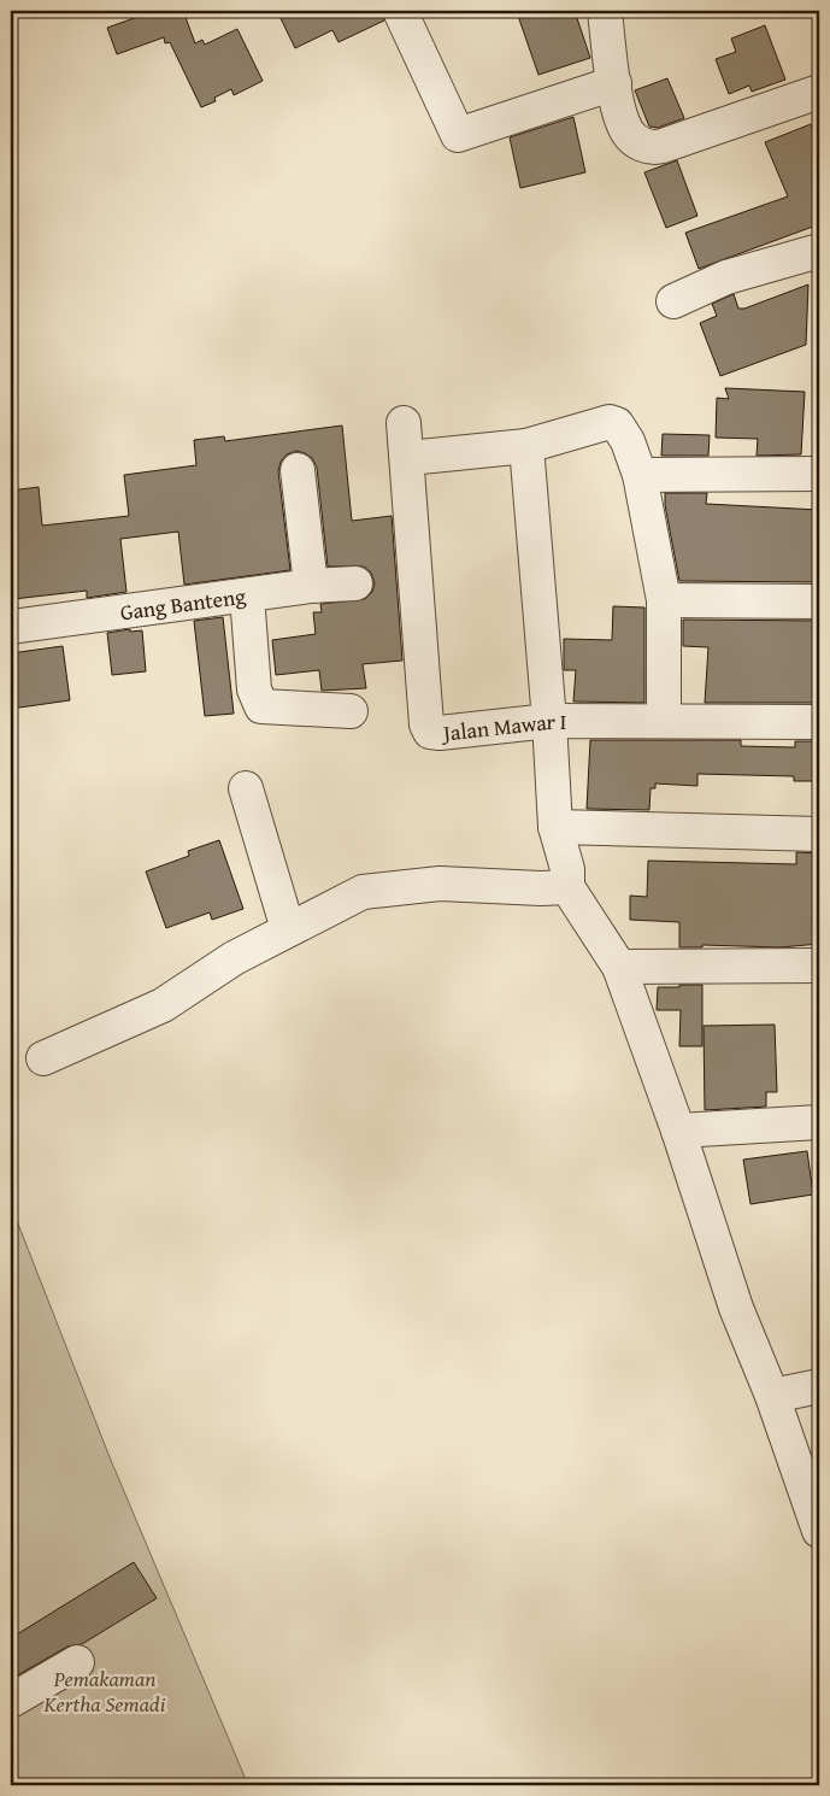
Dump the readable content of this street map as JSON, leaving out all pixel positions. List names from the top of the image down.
{
  "streets": {
    "street": ["Gang Banteng", "Jalan Mawar I"]
  },
  "parks": ["Pemakaman Kertha Semadi"]
}
